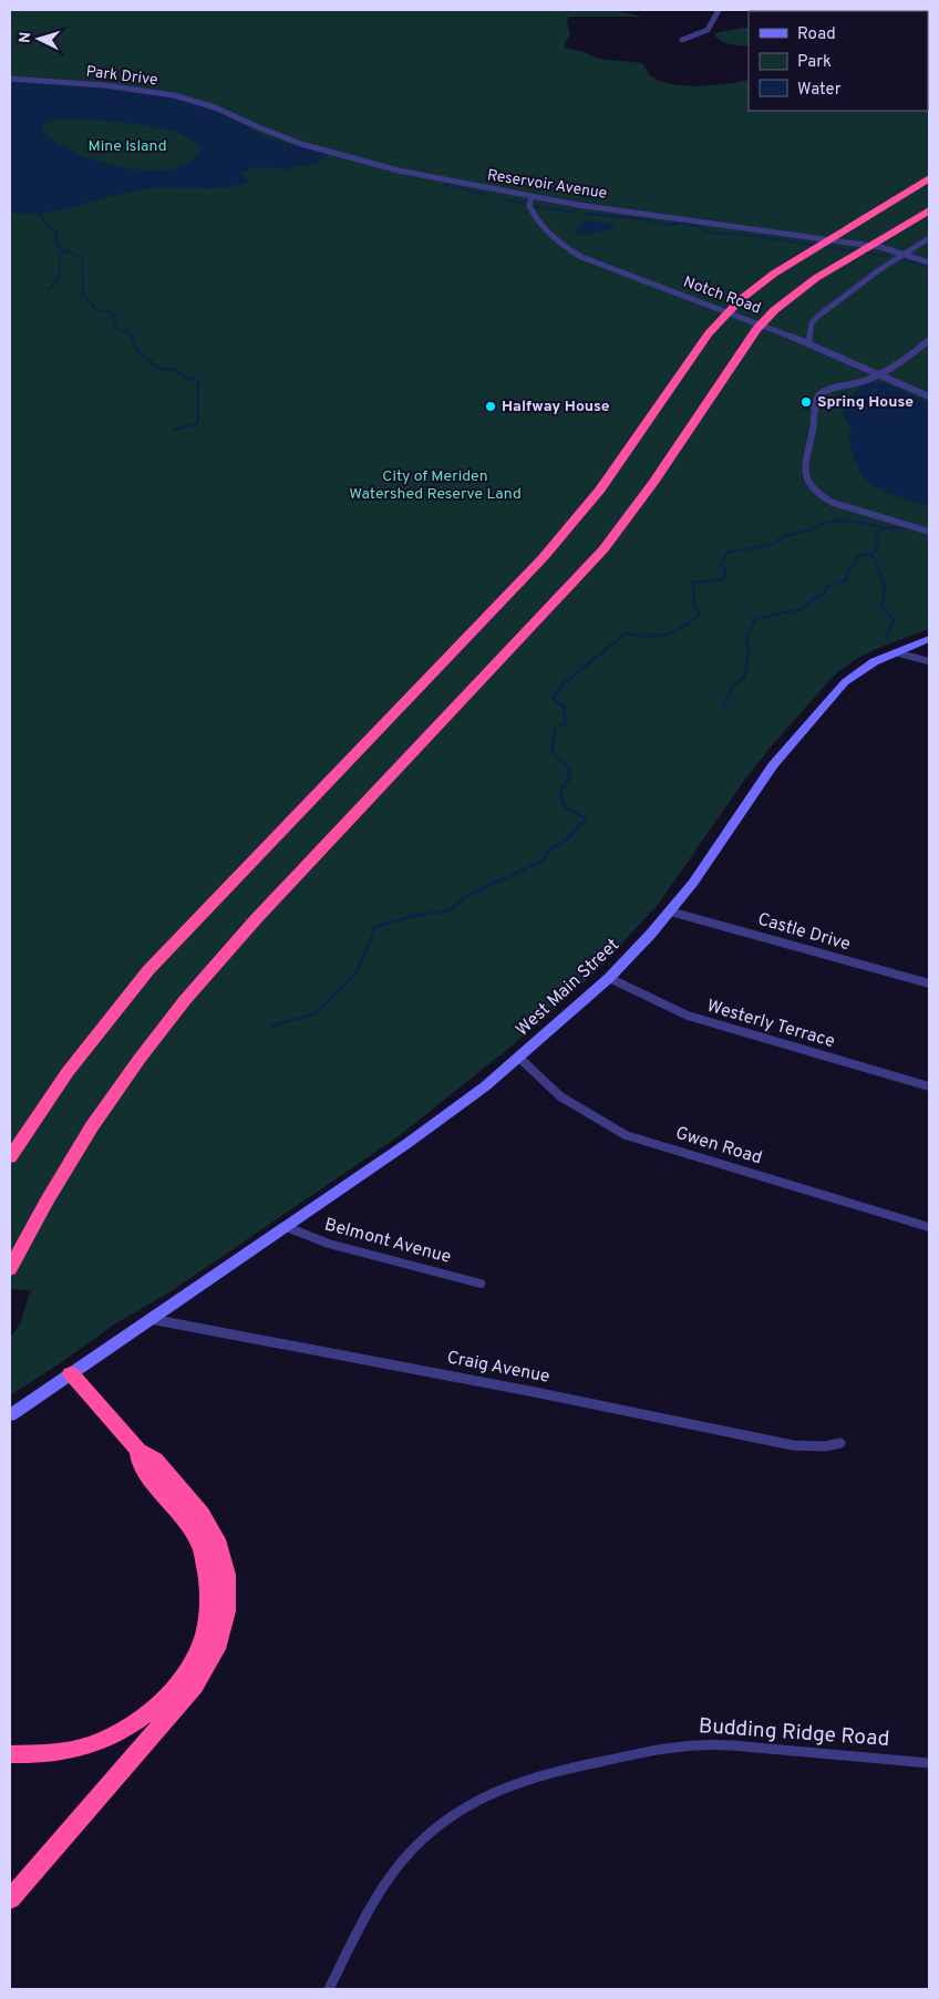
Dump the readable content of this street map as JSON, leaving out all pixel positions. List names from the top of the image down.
{
  "streets": {
    "main road": ["West Main Street"],
    "street": [
      "Park Drive",
      "Reservoir Avenue",
      "Notch Road",
      "Castle Drive",
      "Westerly Terrace",
      "Gwen Road",
      "Belmont Avenue",
      "Craig Avenue",
      "Budding Ridge Road"
    ]
  },
  "crossings": [
    ["Park Drive", "Reservoir Avenue"],
    ["Reservoir Avenue", "Notch Road"],
    ["Castle Drive", "West Main Street"],
    ["West Main Street", "Westerly Terrace"],
    ["West Main Street", "Gwen Road"],
    ["West Main Street", "Belmont Avenue"],
    ["West Main Street", "Craig Avenue"]
  ],
  "parks": ["Mine Island", "City of Meriden Watershed Reserve Land"],
  "places": ["Spring House", "Halfway House"],
  "legend": ["Road", "Park", "Water"],
  "north": "left"
}
